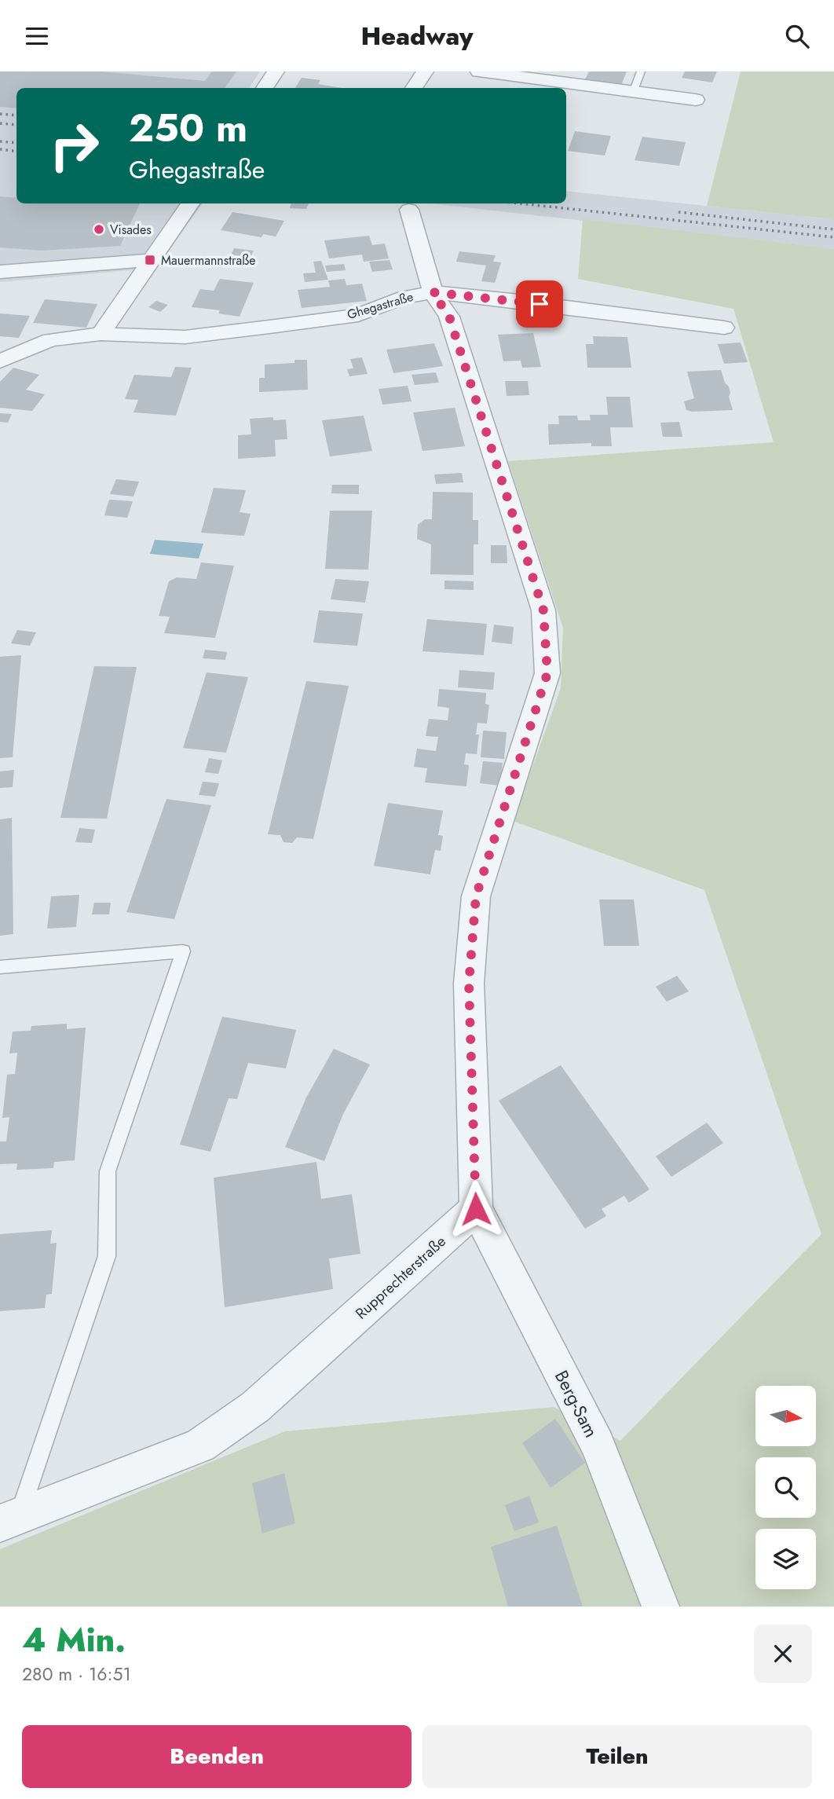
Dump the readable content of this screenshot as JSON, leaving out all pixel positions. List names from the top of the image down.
{
  "streets": {
    "street": ["Ghegastraße", "Rupprechterstraße", "Berg-Sam"]
  },
  "crossings": [
    ["Rupprechterstraße", "Berg-Sam"]
  ],
  "places": {
    "other": ["Visades"],
    "transit": ["Mauermannstraße"]
  },
  "north": "right",
  "page": {
    "header": "Headway",
    "turn": ["250 m", "Ghegastraße"],
    "heading": ["4 Min.", "280 m · 16:51"],
    "buttons": ["Beenden", "Teilen"]
  }
}
